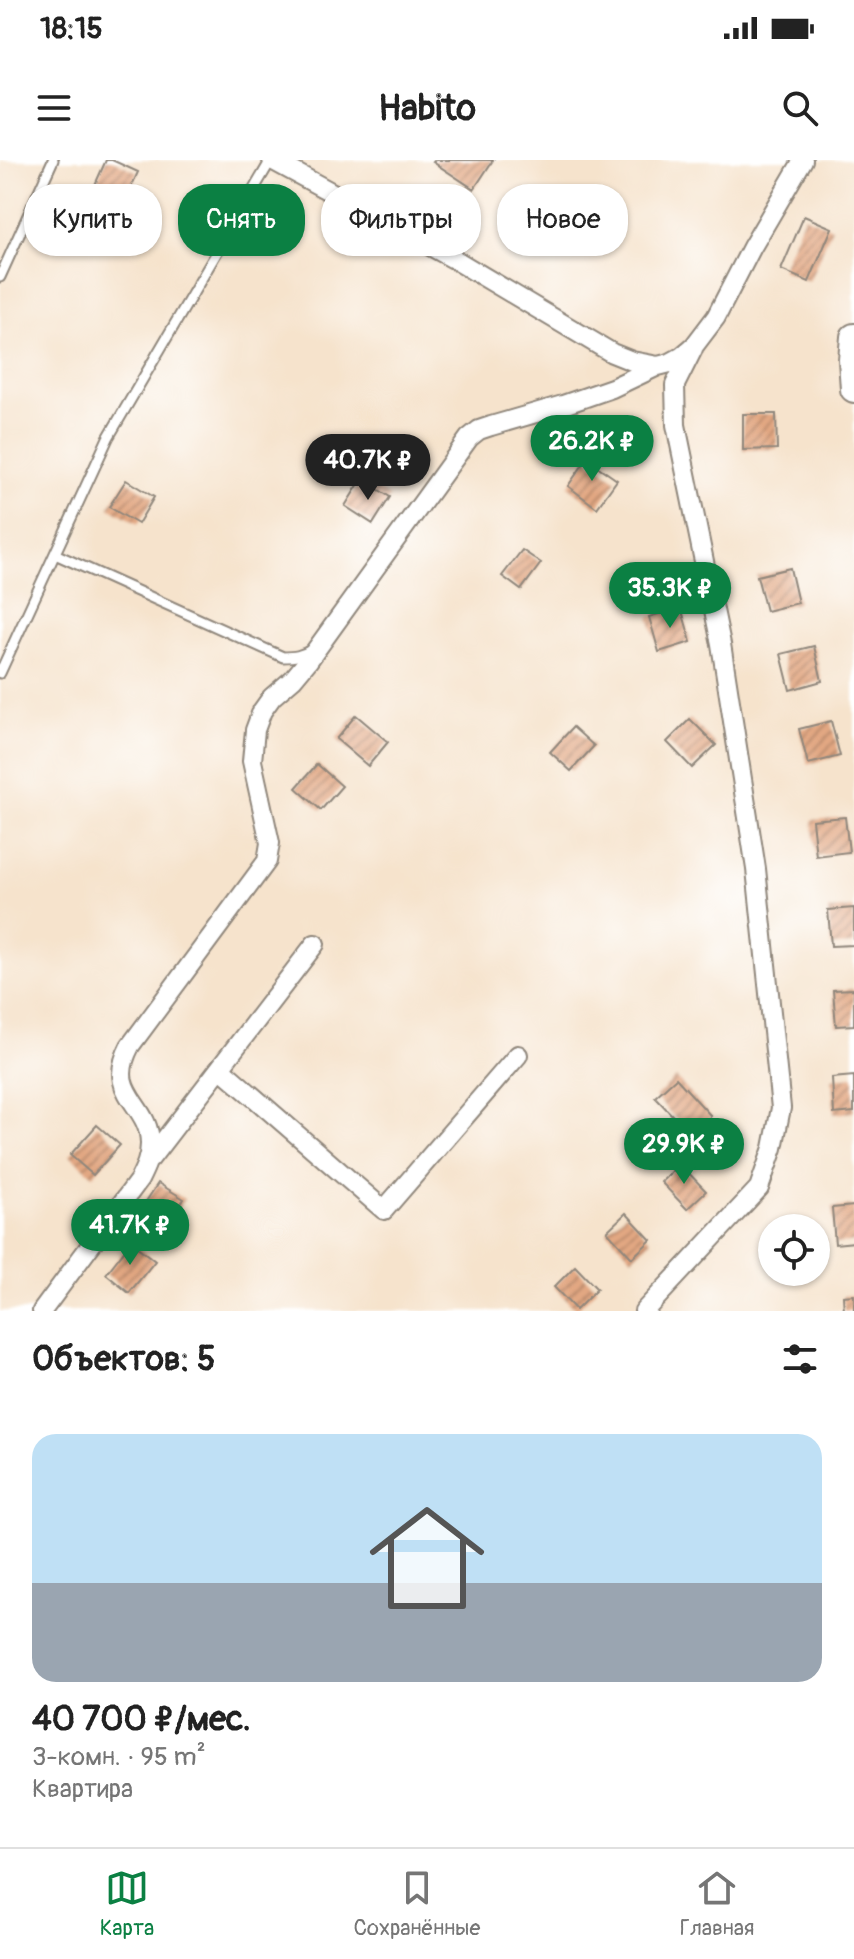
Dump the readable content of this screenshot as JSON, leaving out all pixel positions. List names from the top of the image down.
{
  "page": {
    "status": "18:15",
    "header": "Habito",
    "chip": [
      "Купить",
      "Снять",
      "Фильтры",
      "Новое"
    ],
    "price": [
      "26.2K ₽",
      "40.7K ₽",
      "35.3K ₽",
      "29.9K ₽",
      "41.7K ₽"
    ],
    "heading": "Объектов: 5",
    "list": [
      {
        "name": "40 700 ₽/мес.",
        "note": "3-комн. · 95 m² · Квартира"
      }
    ],
    "tabs": ["Карта", "Сохранённые", "Главная"]
  }
}
